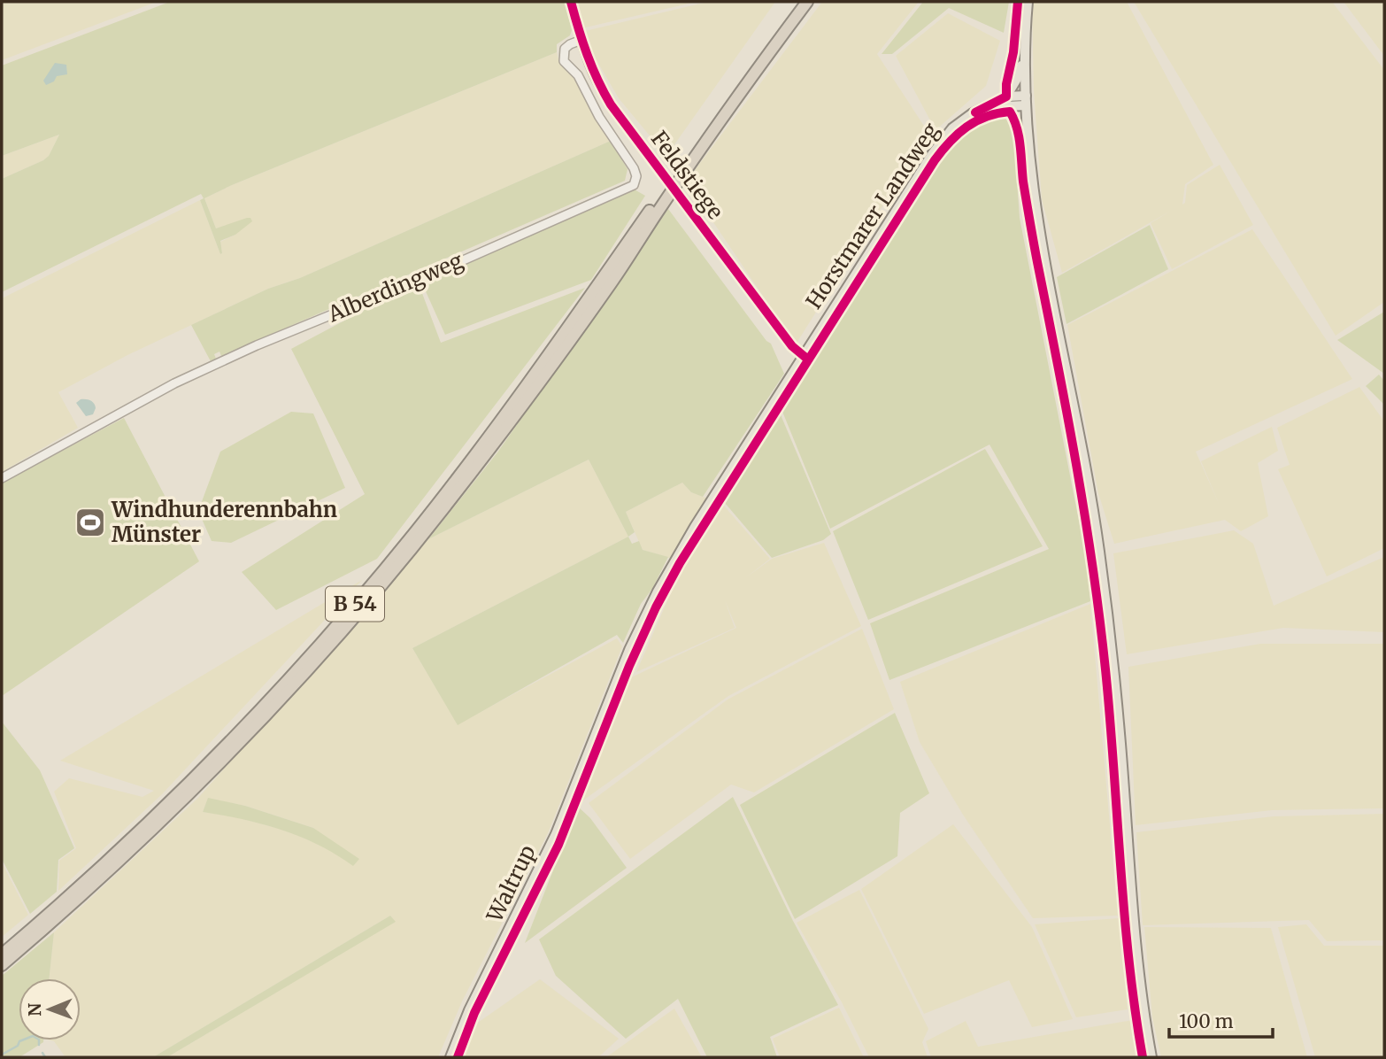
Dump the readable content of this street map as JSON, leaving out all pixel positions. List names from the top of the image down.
{
  "streets": {
    "highway": ["B 54"],
    "main road": ["Horstmarer Landweg", "Waltrup"],
    "street": ["Feldstiege", "Alberdingweg"]
  },
  "crossings": [
    ["Feldstiege", "Horstmarer Landweg"],
    ["Feldstiege", "Alberdingweg"],
    ["Feldstiege", "Waltrup"],
    ["Horstmarer Landweg", "Waltrup"]
  ],
  "places": {
    "sports": ["Windhunderennbahn Münster"]
  },
  "scale_bar": "100 m",
  "north": "left"
}
